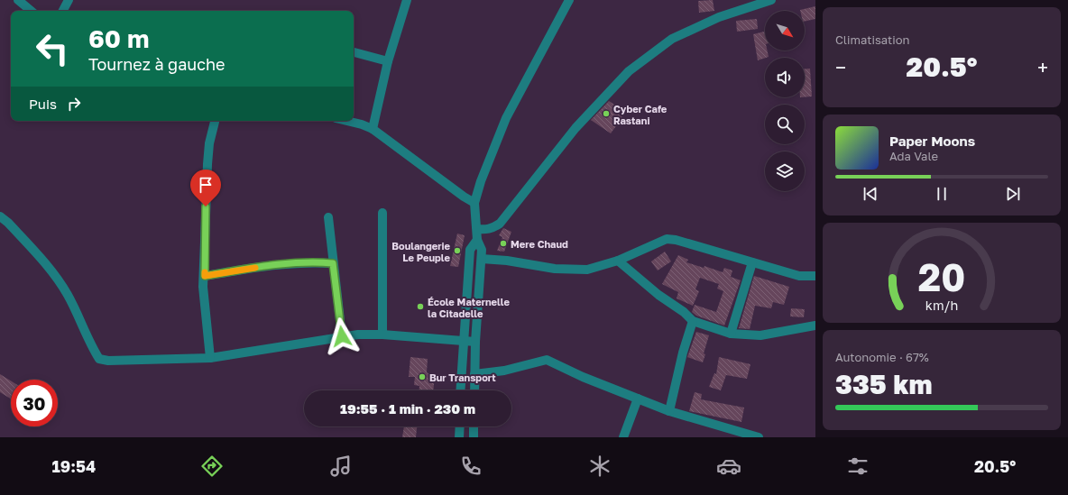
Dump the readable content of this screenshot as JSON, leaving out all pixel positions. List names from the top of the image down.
{
  "places": [
    "Cyber Cafe Rastani",
    "Mere Chaud",
    "Boulangerie Le Peuple",
    "École Maternelle la Citadelle",
    "Bur Transport"
  ],
  "north": "bottom right",
  "page": {
    "tile": [
      "Climatisation",
      ["Autonomie · 67%", "335 km"]
    ],
    "turn": ["60 m", "Tournez à gauche"],
    "heat": ["−", "20.5°", "+"],
    "then": "Puis",
    "song": ["Paper Moons", "Ada Vale"],
    "limit": "30",
    "trip": "19:55 · 1 min · 230 m",
    "tabs": ["19:54", "20.5°"],
    "gauge": ["20", "km/h"]
  }
}
